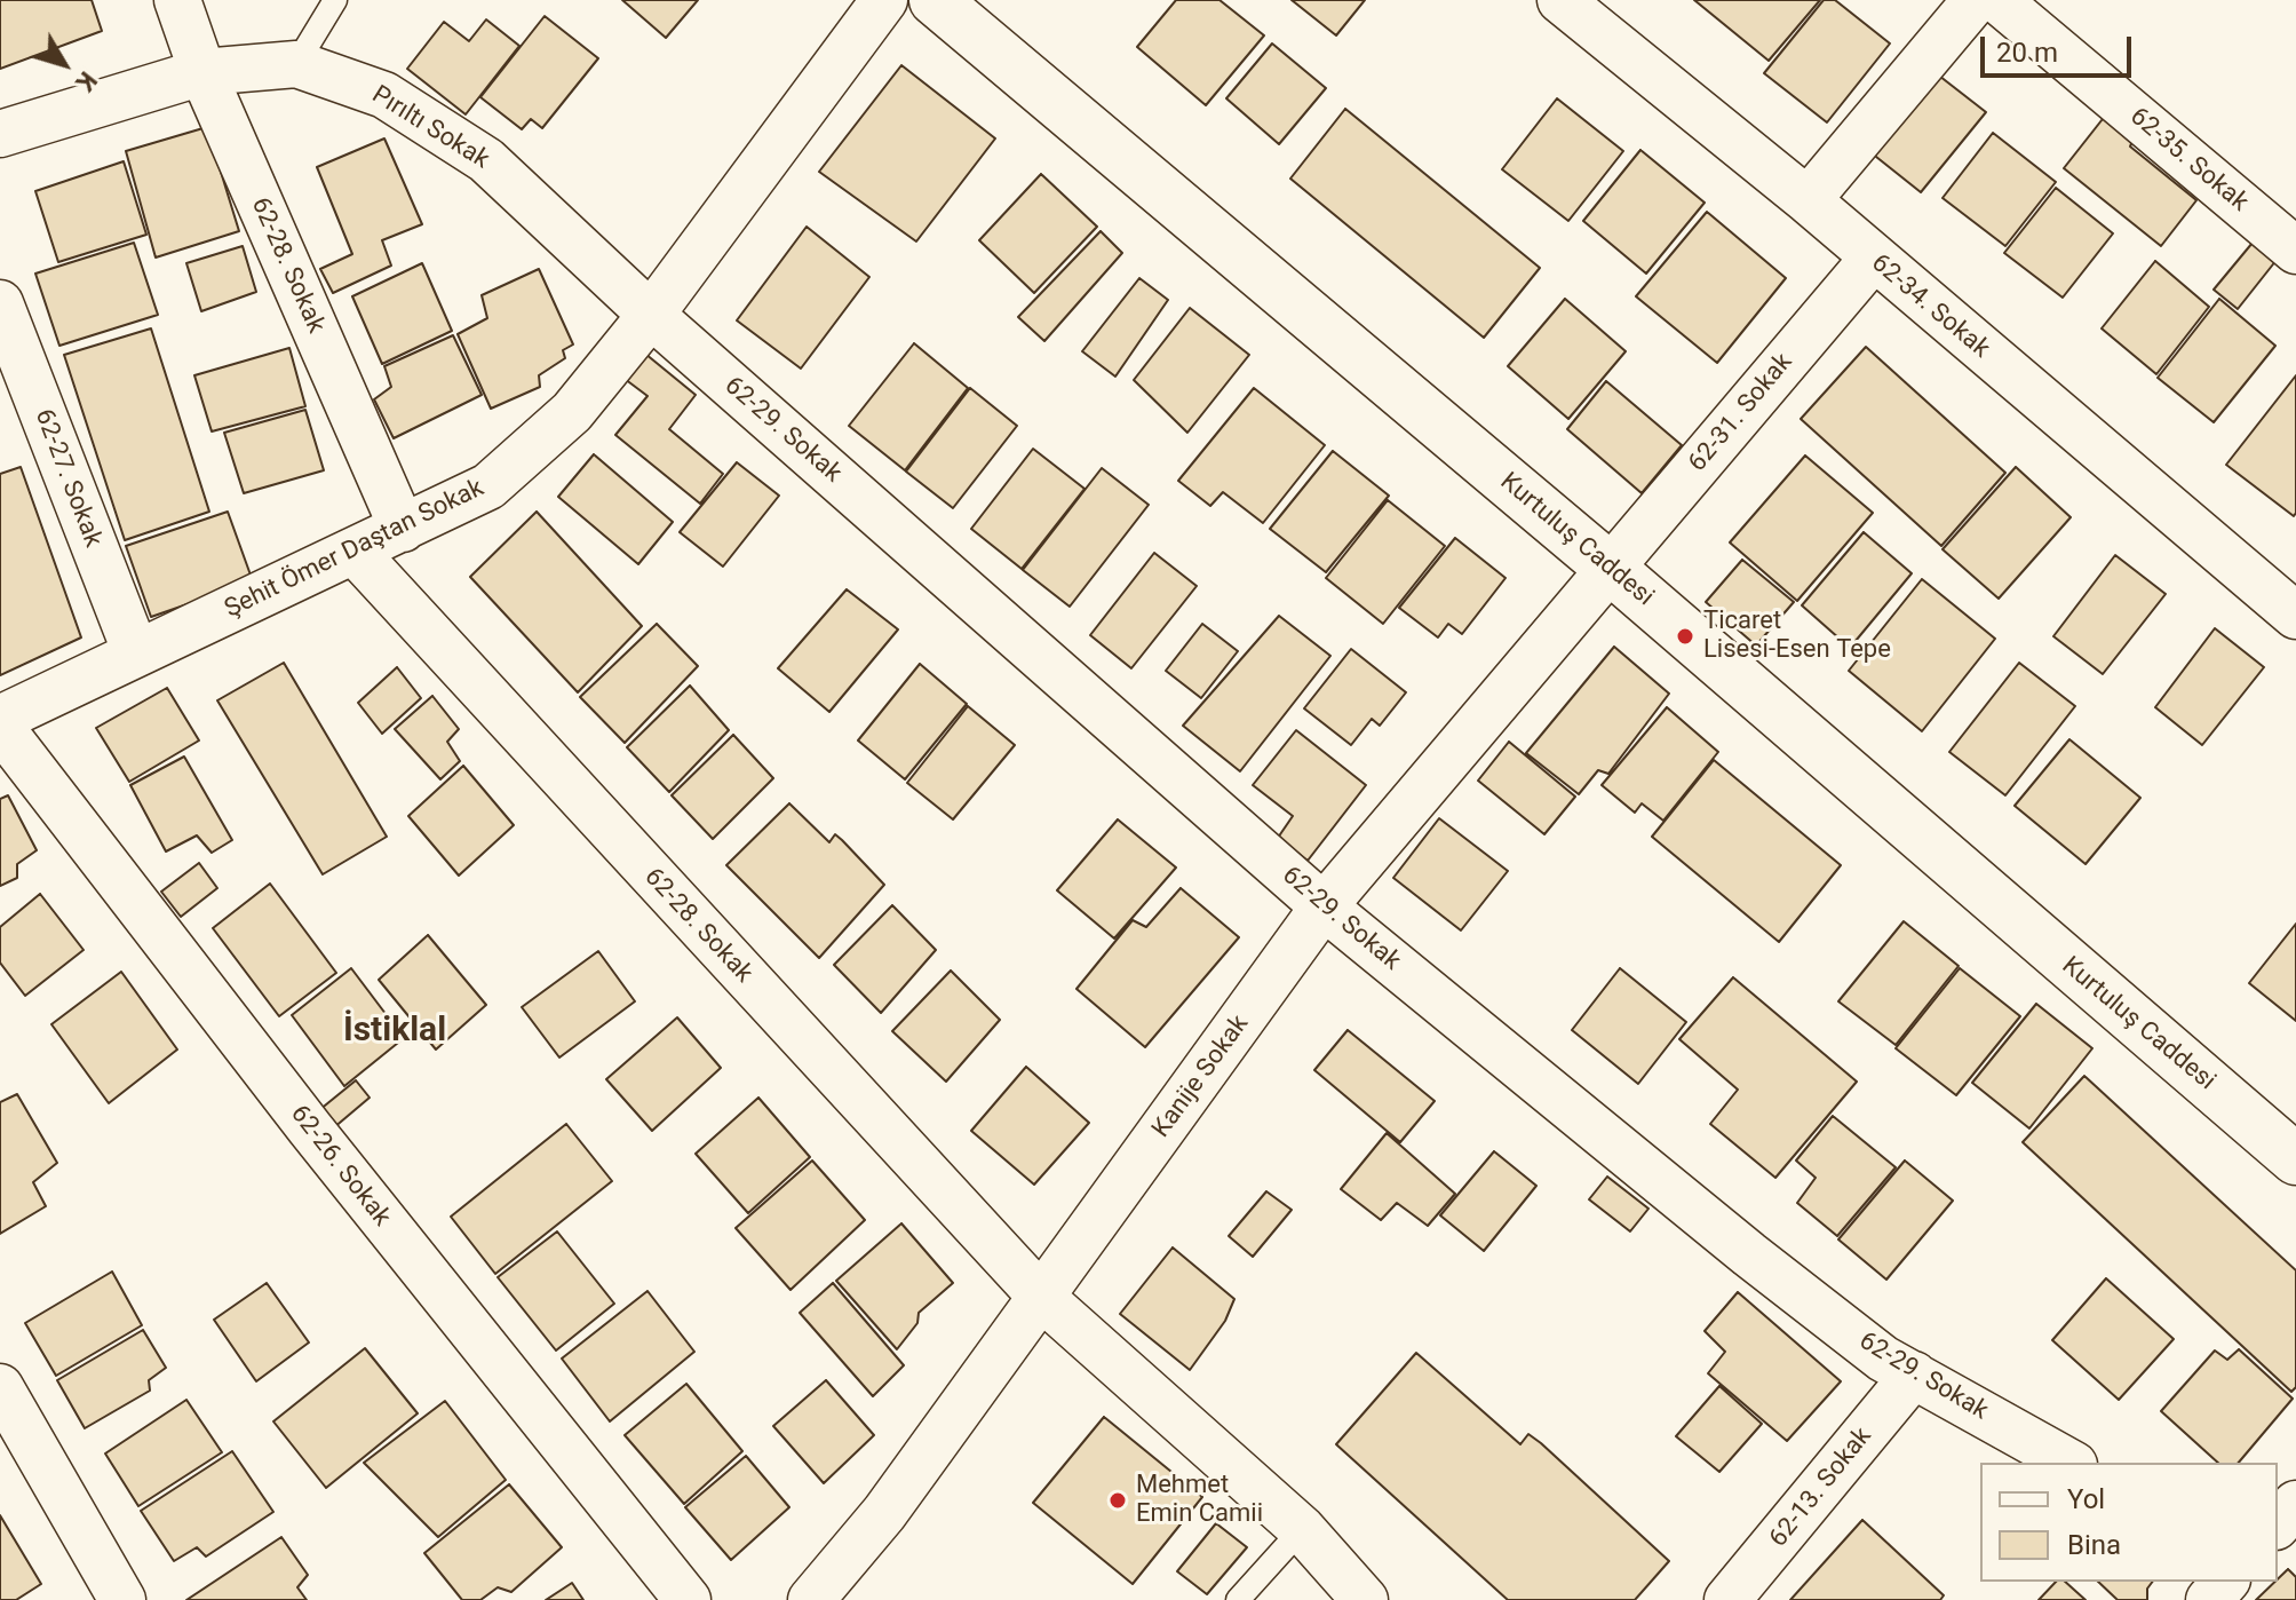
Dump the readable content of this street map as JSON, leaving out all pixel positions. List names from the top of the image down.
{
  "streets": {
    "street": [
      "Pırıltı Sokak",
      "62-35. Sokak",
      "62-28. Sokak",
      "62-34. Sokak",
      "62-31. Sokak",
      "62-29. Sokak",
      "62-27. Sokak",
      "Kurtuluş Caddesi",
      "Şehit Ömer Daştan Sokak",
      "Kanije Sokak",
      "62-26. Sokak",
      "62-13. Sokak"
    ]
  },
  "crossings": [
    ["Pırıltı Sokak", "62-28. Sokak"],
    ["Pırıltı Sokak", "62-29. Sokak"],
    ["Pırıltı Sokak", "Şehit Ömer Daştan Sokak"],
    ["62-28. Sokak", "Şehit Ömer Daştan Sokak"],
    ["62-28. Sokak", "Kanije Sokak"],
    ["62-34. Sokak", "62-31. Sokak"],
    ["62-31. Sokak", "Kurtuluş Caddesi"],
    ["62-31. Sokak", "Kanije Sokak"],
    ["62-29. Sokak", "Şehit Ömer Daştan Sokak"],
    ["62-29. Sokak", "Kanije Sokak"],
    ["62-29. Sokak", "62-13. Sokak"],
    ["62-27. Sokak", "Şehit Ömer Daştan Sokak"],
    ["Kurtuluş Caddesi", "Kanije Sokak"]
  ],
  "districts": ["İstiklal"],
  "places": ["Ticaret Lisesi-Esen Tepe", "Mehmet Emin Camii"],
  "legend": ["Yol", "Bina"],
  "scale_bar": "20 m",
  "north": "bottom right"
}
